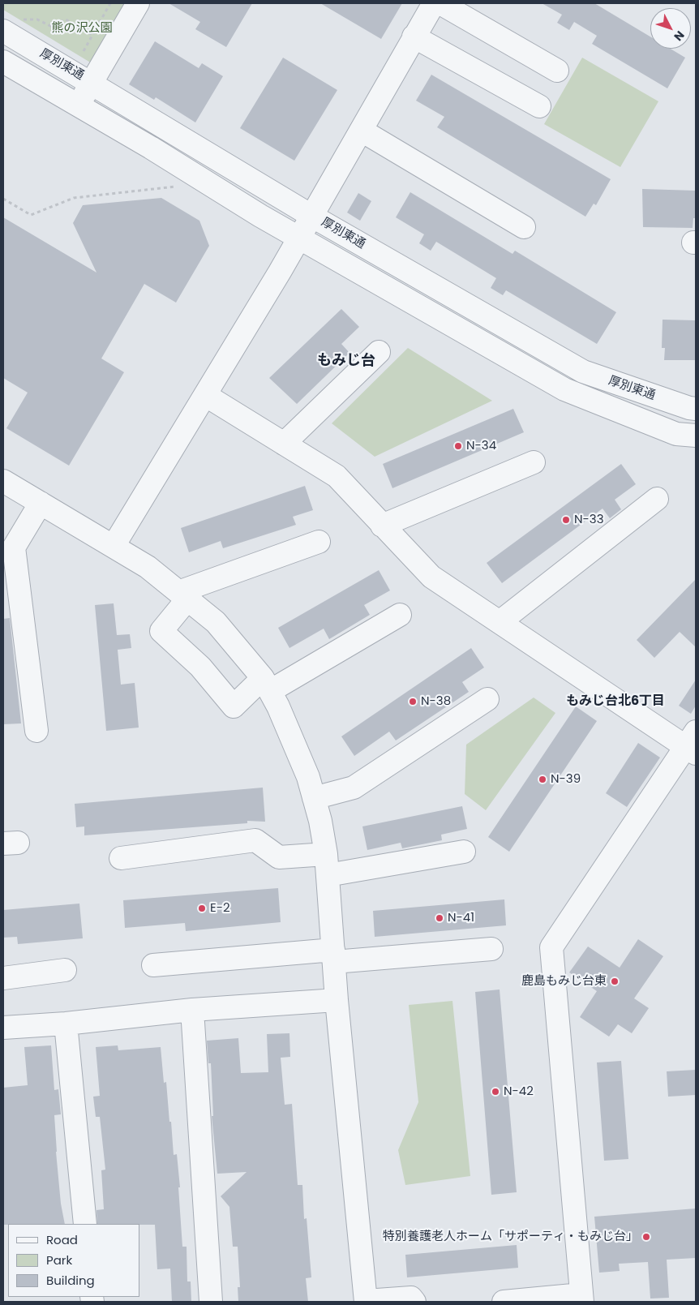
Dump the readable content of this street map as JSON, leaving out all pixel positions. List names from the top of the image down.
{
  "streets": {
    "street": ["厚別東通"]
  },
  "districts": ["もみじ台", "もみじ台北6丁目"],
  "parks": ["熊の沢公園"],
  "places": [
    "N-34",
    "N-33",
    "N-38",
    "N-39",
    "E-2",
    "N-41",
    "鹿島もみじ台東",
    "N-42",
    "特別養護老人ホーム「サポーティ・もみじ台」"
  ],
  "legend": ["Road", "Park", "Building"],
  "north": "bottom right"
}
